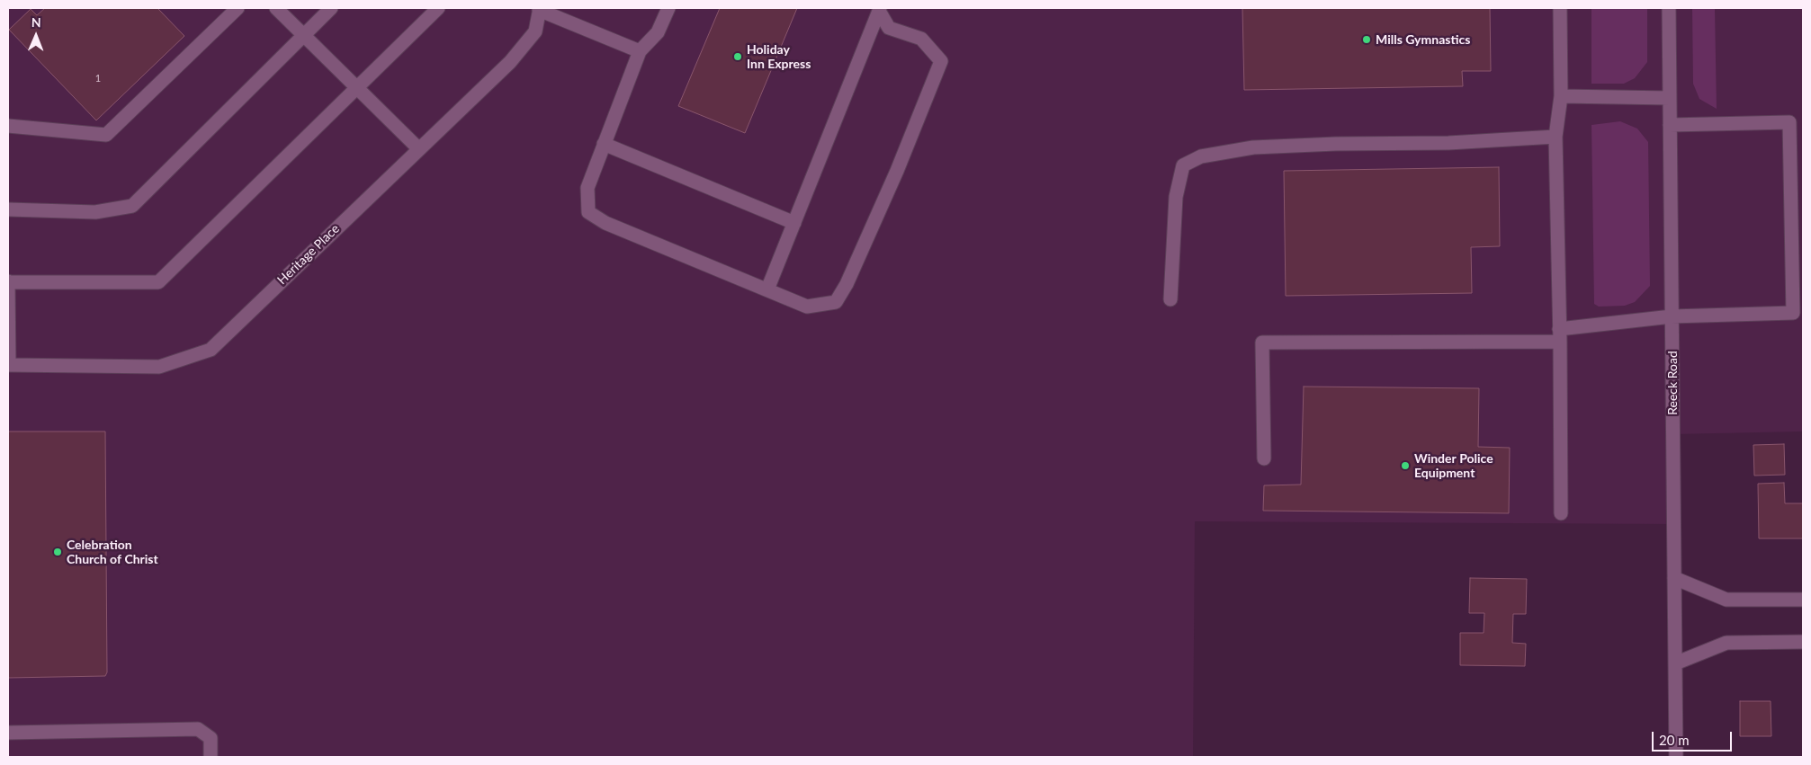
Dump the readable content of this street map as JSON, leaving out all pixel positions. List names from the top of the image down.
{
  "streets": {
    "street": ["Heritage Place", "Reeck Road"]
  },
  "places": [
    "Mills Gymnastics",
    "Holiday Inn Express",
    "Winder Police Equipment",
    "Celebration Church of Christ"
  ],
  "house_numbers": ["1"],
  "scale_bar": "20 m",
  "north": "top"
}
